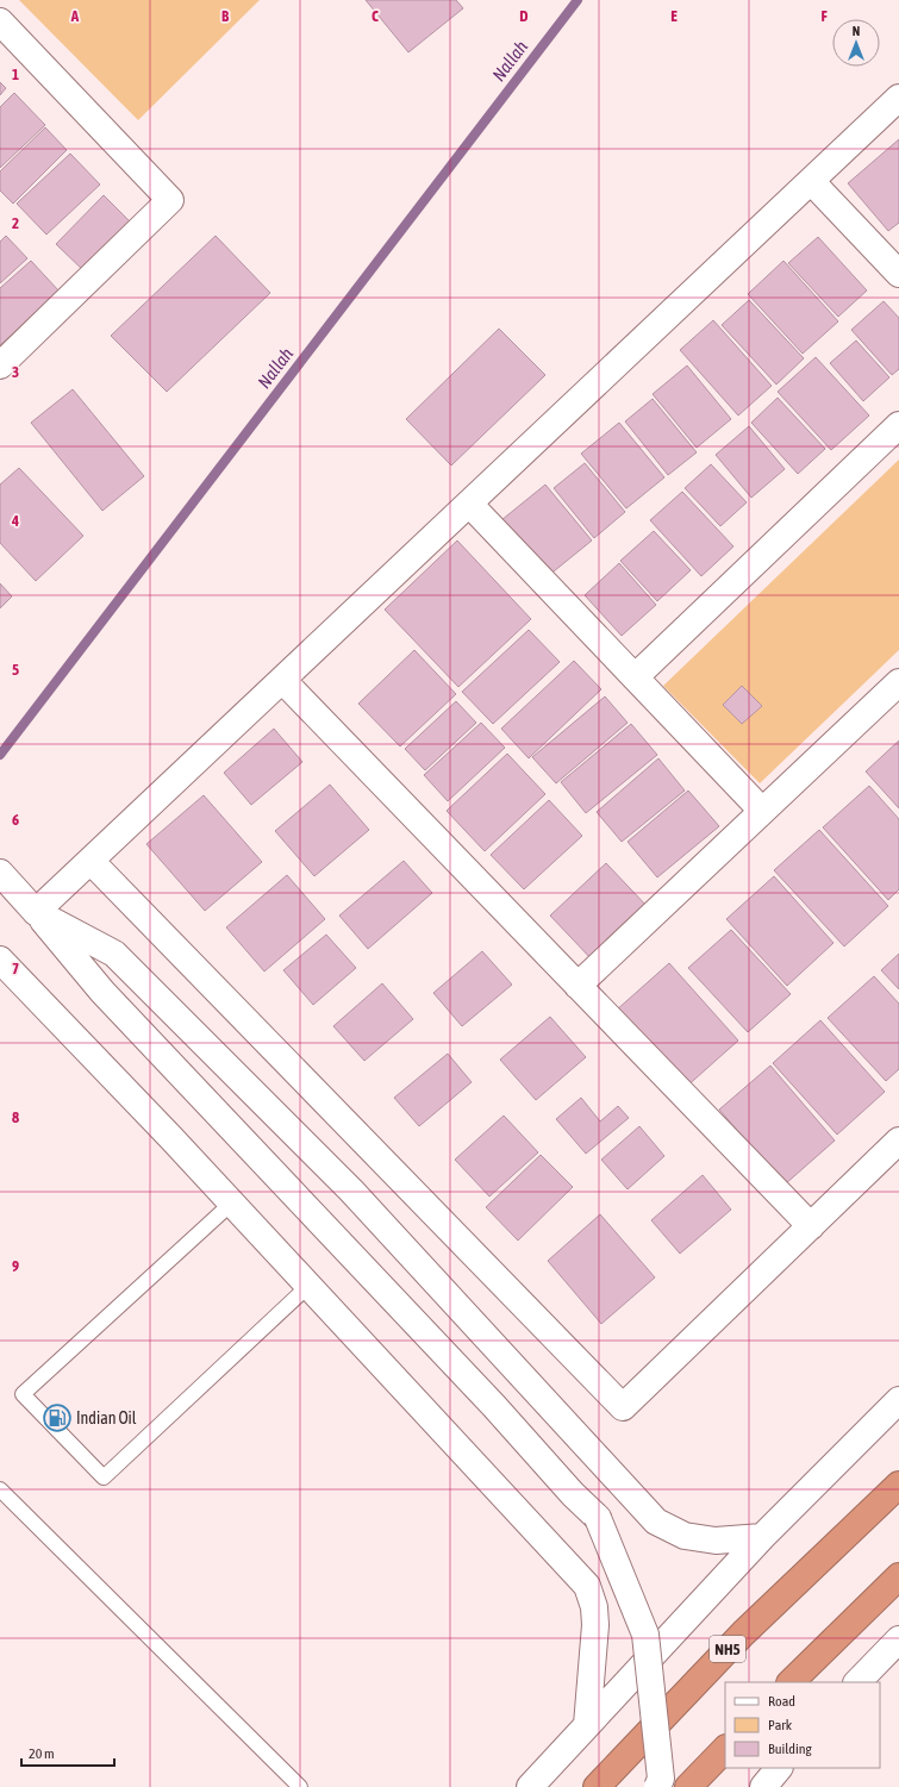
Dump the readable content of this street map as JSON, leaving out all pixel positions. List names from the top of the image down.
{
  "streets": {
    "highway": ["NH5"]
  },
  "water": ["Nallah"],
  "places": {
    "fuel station": ["Indian Oil"]
  },
  "legend": ["Road", "Park", "Building"],
  "scale_bar": "20 m",
  "north": "top",
  "grid": {
    "columns": [
      "A",
      "B",
      "C",
      "D",
      "E",
      "F"
    ],
    "rows": [
      "1",
      "2",
      "3",
      "4",
      "5",
      "6",
      "7",
      "8",
      "9"
    ]
  }
}
